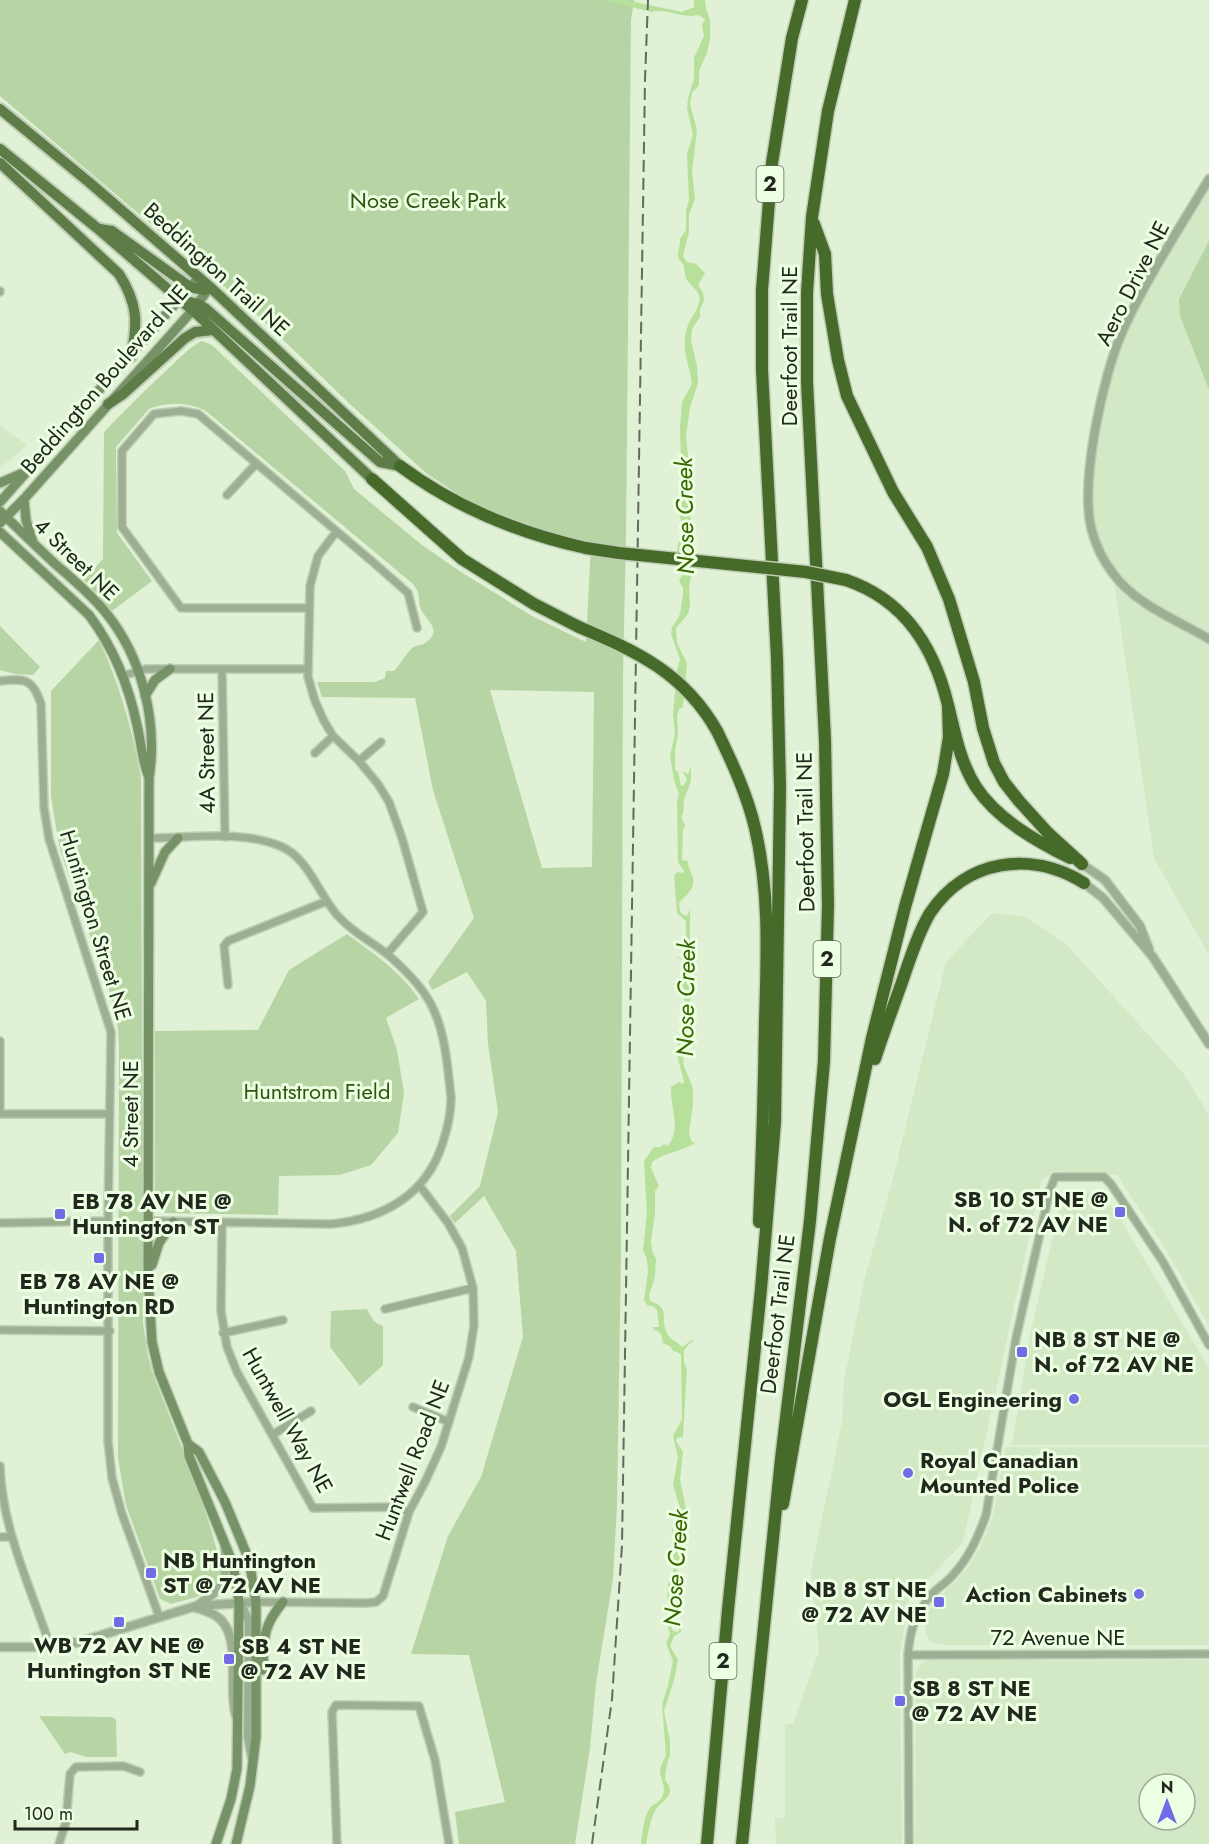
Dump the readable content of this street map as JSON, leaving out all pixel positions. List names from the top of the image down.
{
  "streets": {
    "highway": ["2", "Deerfoot Trail NE"],
    "main road": ["Beddington Trail NE", "Beddington Boulevard NE", "4 Street NE"],
    "street": [
      "Aero Drive NE",
      "4A Street NE",
      "Huntington Street NE",
      "Huntwell Way NE",
      "Huntwell Road NE",
      "72 Avenue NE"
    ]
  },
  "crossings": [
    ["Beddington Trail NE", "Beddington Boulevard NE"],
    ["Beddington Boulevard NE", "4 Street NE"],
    ["4 Street NE", "Huntwell Road NE"],
    ["Huntwell Way NE", "Huntwell Road NE"]
  ],
  "water": ["Nose Creek"],
  "parks": ["Nose Creek Park", "Huntstrom Field"],
  "places": {
    "transit": [
      "SB 10 ST NE @ N. of 72 AV NE",
      "EB 78 AV NE @ Huntington ST",
      "EB 78 AV NE @ Huntington RD",
      "NB 8 ST NE @ N. of 72 AV NE",
      "NB Huntington ST @ 72 AV NE",
      "NB 8 ST NE @ 72 AV NE",
      "WB 72 AV NE @ Huntington ST NE",
      "SB 4 ST NE @ 72 AV NE",
      "SB 8 ST NE @ 72 AV NE"
    ],
    "other": ["OGL Engineering", "Royal Canadian Mounted Police", "Action Cabinets"]
  },
  "scale_bar": "100 m",
  "north": "top"
}
